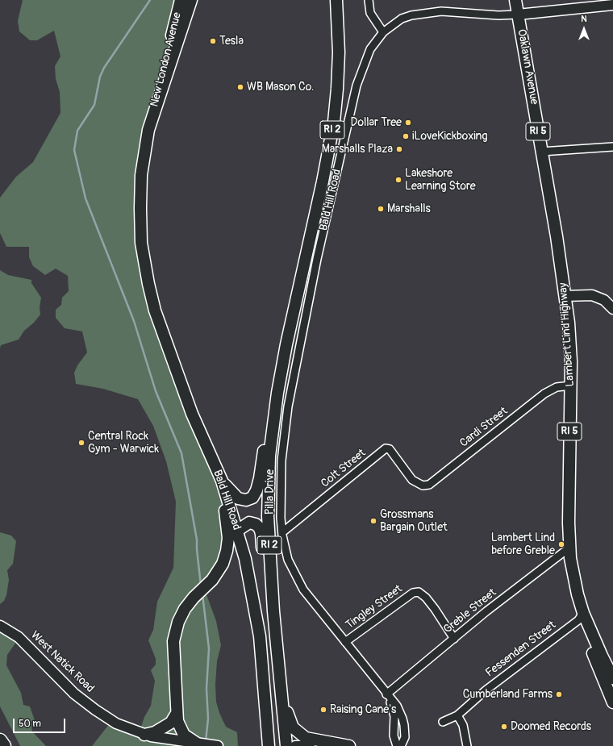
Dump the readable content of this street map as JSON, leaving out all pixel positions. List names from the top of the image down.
{
  "streets": {
    "main road": [
      "New London Avenue",
      "Oaklawn Avenue",
      "RI 2",
      "RI 5",
      "Bald Hill Road",
      "Lambert Lind Highway"
    ],
    "street": [
      "Cardi Street",
      "Colt Street",
      "Pilla Drive",
      "Tingley Street",
      "Greble Street",
      "Fessenden Street",
      "West Natick Road"
    ]
  },
  "crossings": [
    ["New London Avenue", "Bald Hill Road"],
    ["Oaklawn Avenue", "Bald Hill Road"],
    ["Oaklawn Avenue", "Lambert Lind Highway"],
    ["Bald Hill Road", "Pilla Drive"],
    ["Lambert Lind Highway", "Cardi Street"],
    ["Lambert Lind Highway", "Greble Street"],
    ["Lambert Lind Highway", "Fessenden Street"],
    ["Cardi Street", "Colt Street"],
    ["Colt Street", "Pilla Drive"],
    ["Pilla Drive", "Tingley Street"],
    ["Pilla Drive", "Greble Street"],
    ["Tingley Street", "Greble Street"]
  ],
  "places": [
    "Tesla",
    "WB Mason Co.",
    "Dollar Tree",
    "iLoveKickboxing",
    "Marshalls Plaza",
    "Lakeshore Learning Store",
    "Marshalls",
    "Central Rock Gym - Warwick",
    "Grossmans Bargain Outlet",
    "Lambert Lind before Greble",
    "Cumberland Farms",
    "Raising Cane's",
    "Doomed Records"
  ],
  "scale_bar": "50 m",
  "north": "top"
}
